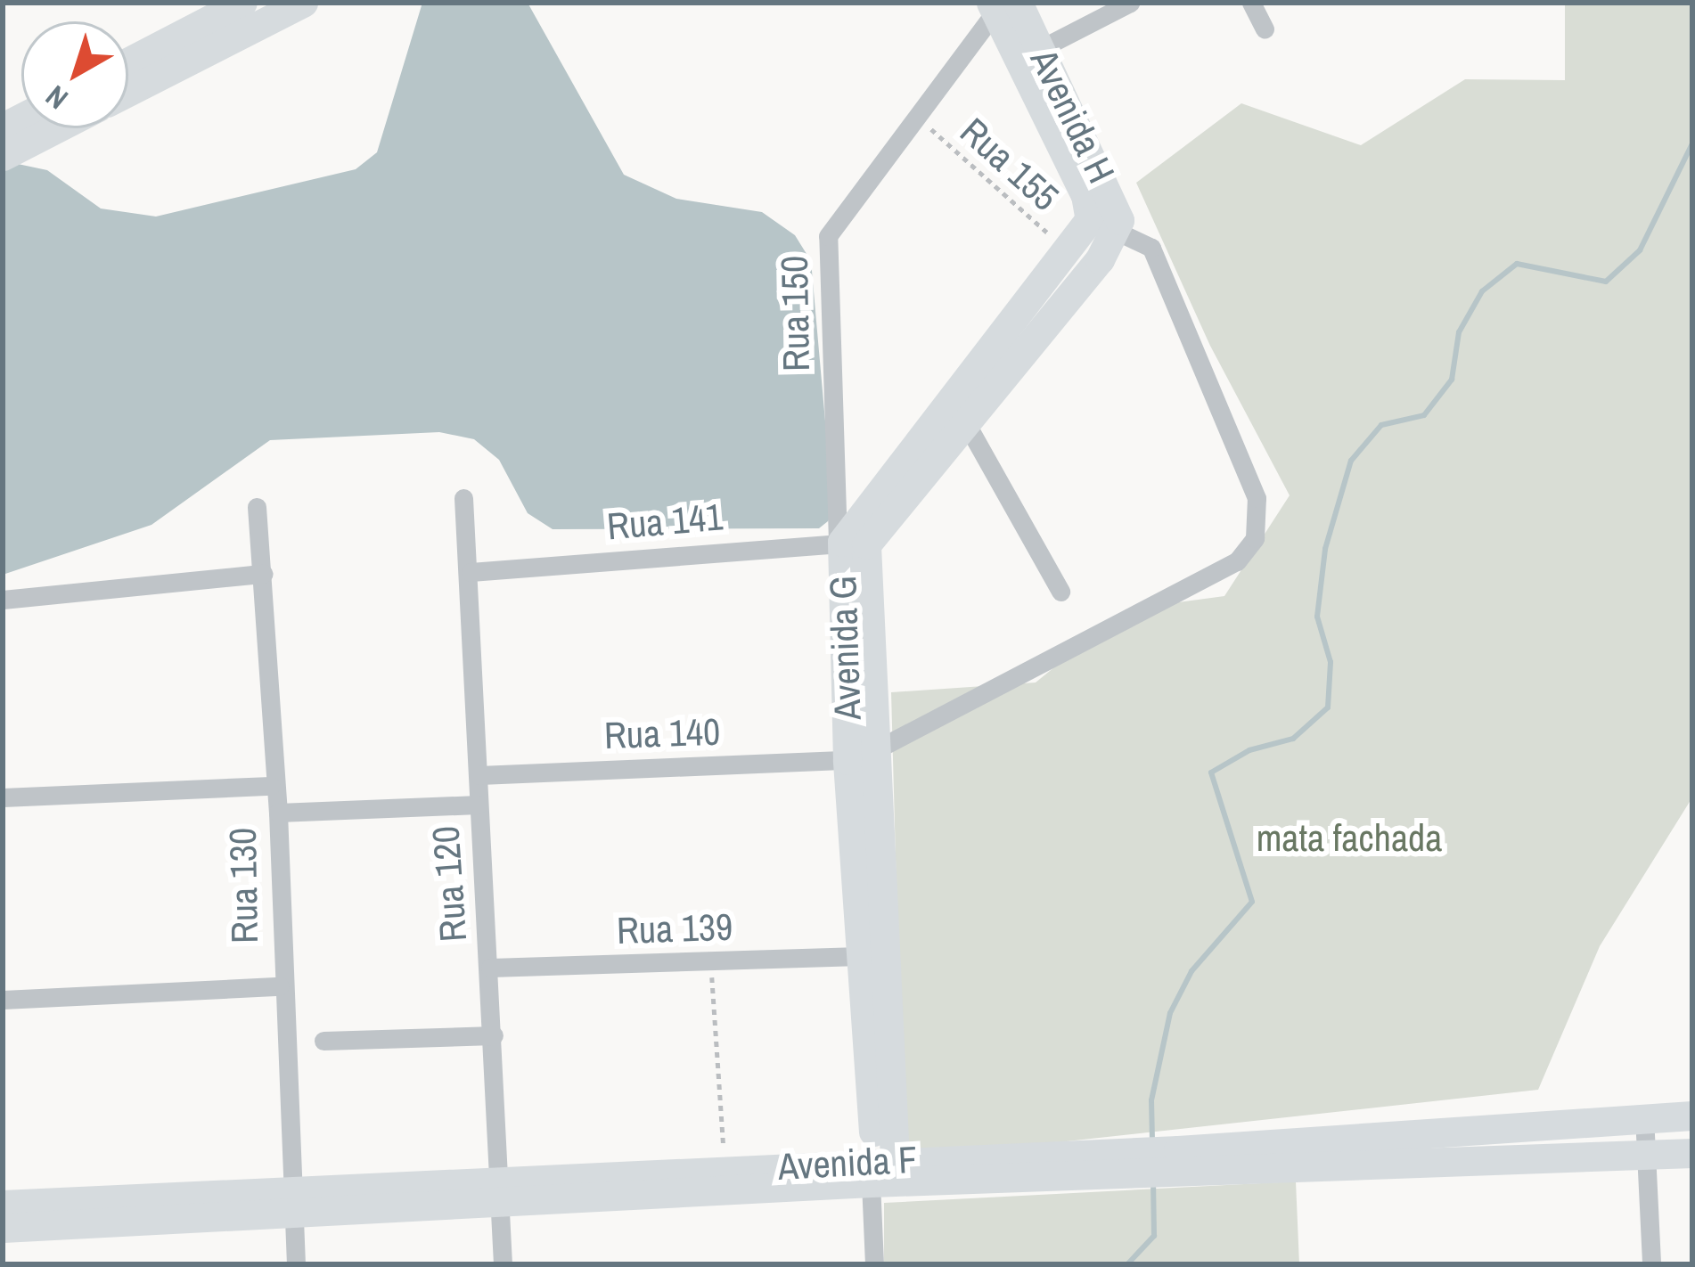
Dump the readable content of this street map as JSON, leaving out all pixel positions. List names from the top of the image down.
{
  "streets": {
    "main road": ["Avenida H", "Avenida G", "Avenida F"],
    "street": [
      "Rua 150",
      "Rua 141",
      "Rua 140",
      "Rua 120",
      "Rua 130",
      "Rua 139"
    ],
    "path": ["Rua 155"]
  },
  "crossings": [
    ["Avenida H", "Rua 150"],
    ["Avenida H", "Avenida G"],
    ["Rua 155", "Rua 150"],
    ["Rua 155", "Avenida G"],
    ["Rua 150", "Rua 141"],
    ["Rua 150", "Avenida G"],
    ["Rua 141", "Avenida G"],
    ["Rua 141", "Rua 120"],
    ["Avenida G", "Rua 140"],
    ["Avenida G", "Rua 139"],
    ["Avenida G", "Avenida F"],
    ["Rua 140", "Rua 120"],
    ["Rua 120", "Rua 139"],
    ["Rua 120", "Avenida F"],
    ["Rua 130", "Avenida F"]
  ],
  "parks": ["mata fachada"],
  "north": "bottom left"
}
